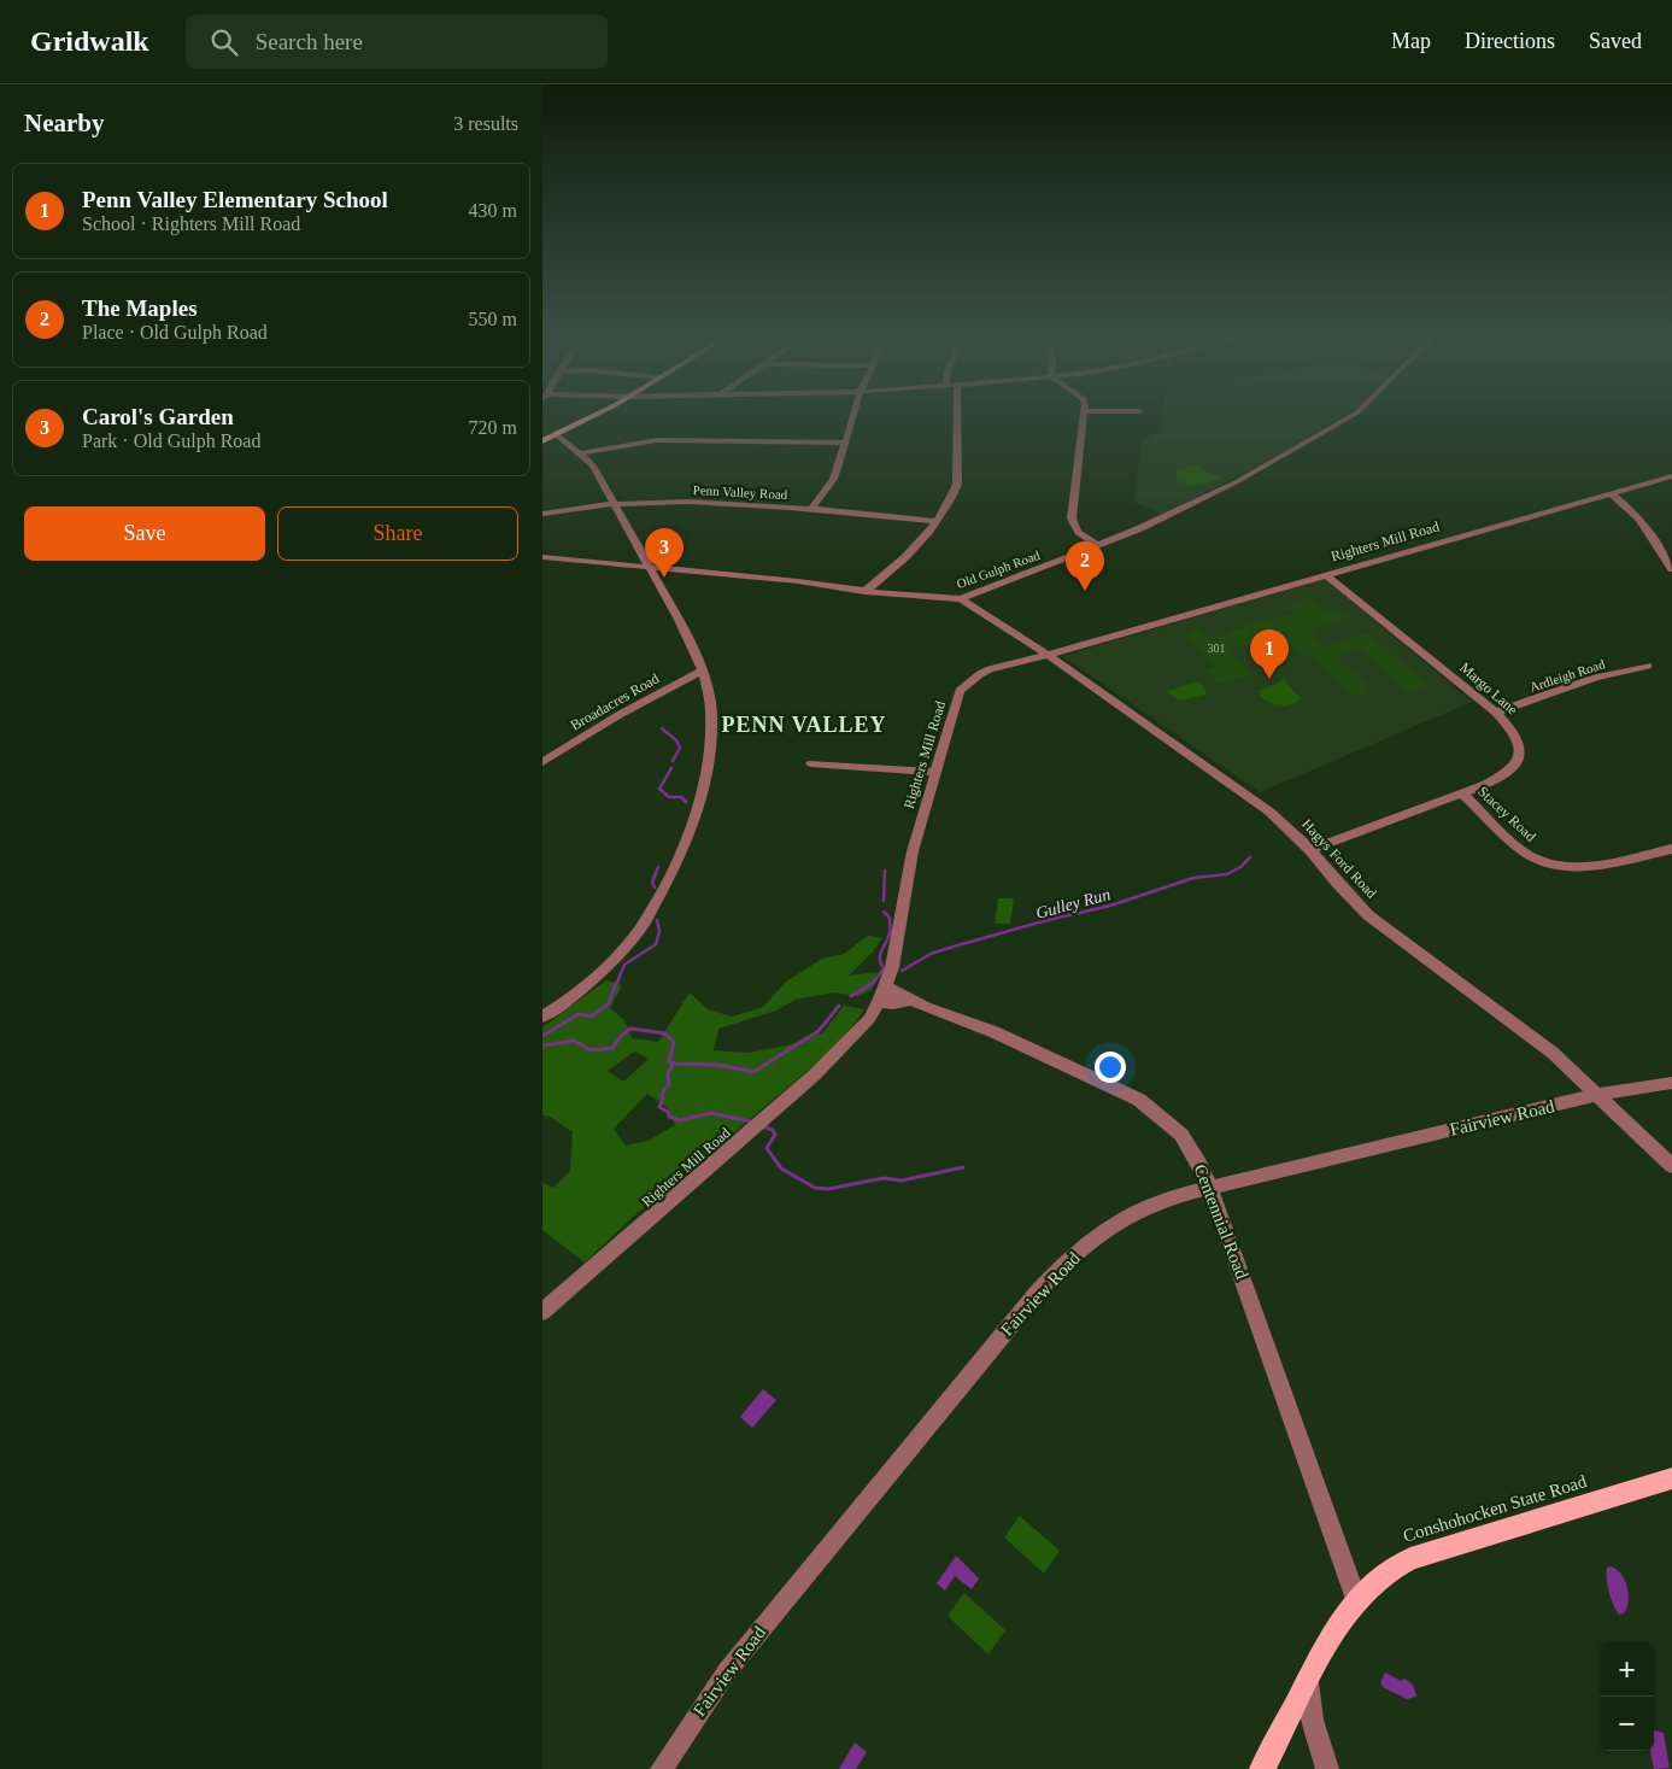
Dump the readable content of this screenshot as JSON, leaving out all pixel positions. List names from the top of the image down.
{
  "streets": {
    "main road": ["Conshohocken State Road"],
    "street": [
      "Penn Valley Road",
      "Righters Mill Road",
      "Old Gulph Road",
      "Ardleigh Road",
      "Margo Lane",
      "Broadacres Road",
      "Stacey Road",
      "Hagys Ford Road",
      "Fairview Road",
      "Centennial Road"
    ]
  },
  "crossings": [
    ["Righters Mill Road", "Margo Lane"],
    ["Righters Mill Road", "Hagys Ford Road"],
    ["Righters Mill Road", "Centennial Road"],
    ["Old Gulph Road", "Hagys Ford Road"],
    ["Ardleigh Road", "Margo Lane"],
    ["Margo Lane", "Stacey Road"],
    ["Margo Lane", "Hagys Ford Road"],
    ["Hagys Ford Road", "Fairview Road"],
    ["Fairview Road", "Centennial Road"],
    ["Centennial Road", "Conshohocken State Road"]
  ],
  "districts": ["PENN VALLEY"],
  "water": ["Gulley Run"],
  "house_numbers": ["301"],
  "page": {
    "header": "Gridwalk",
    "search": "Search here",
    "nav": ["Map", "Directions", "Saved"],
    "heading": ["Nearby", "3 results"],
    "list": [
      {
        "mark": "1",
        "name": "Penn Valley Elementary School",
        "note": "School · Righters Mill Road",
        "value": "430 m"
      },
      {
        "mark": "2",
        "name": "The Maples",
        "note": "Place · Old Gulph Road",
        "value": "550 m"
      },
      {
        "mark": "3",
        "name": "Carol's Garden",
        "note": "Park · Old Gulph Road",
        "value": "720 m"
      }
    ],
    "buttons": ["Save", "Share"],
    "pins": ["3", "2", "1"],
    "map_buttons": ["+", "−"]
  }
}
